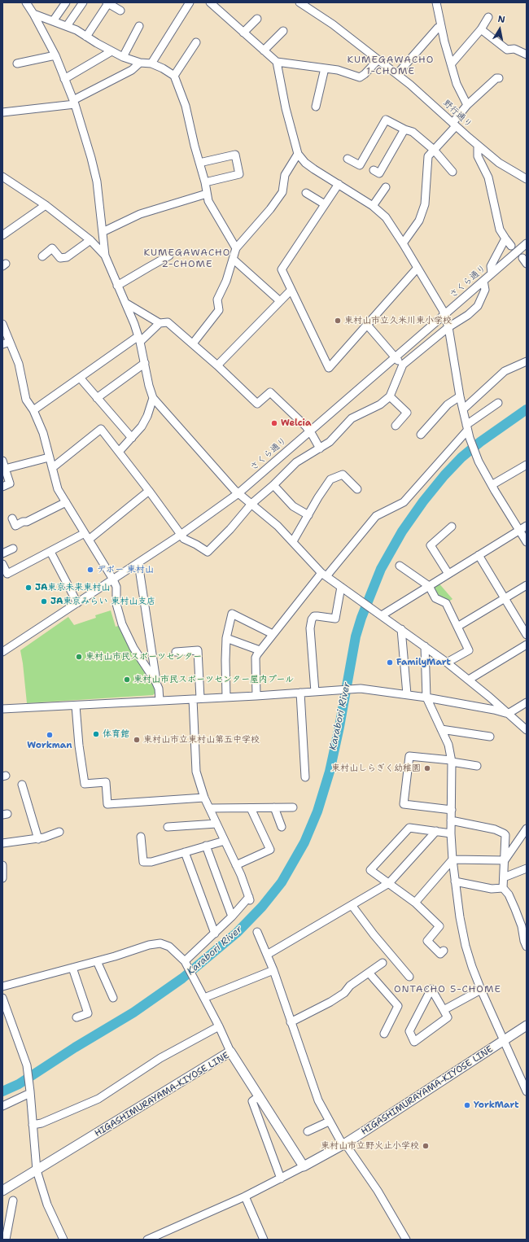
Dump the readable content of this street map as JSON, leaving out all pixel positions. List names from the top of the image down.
{
  "streets": {
    "main road": ["HIGASHIMURAYAMA-KIYOSE LINE"],
    "street": ["野行通り", "さくら通り"]
  },
  "districts": ["KUMEGAWACHO 1-CHOME", "KUMEGAWACHO 2-CHOME", "ONTACHO 5-CHOME"],
  "water": ["Karabori River"],
  "places": [
    "東村山市立久米川東小学校",
    "Welcia",
    "デポー 東村山",
    "JA東京未来東村山",
    "JA東京みらい 東村山支店",
    "東村山市民スポーツセンター",
    "FamilyMart",
    "東村山市民スポーツセンター屋内プール",
    "体育館",
    "Workman",
    "東村山市立東村山第五中学校",
    "東村山しらぎく幼稚園",
    "YorkMart",
    "東村山市立野火止小学校"
  ],
  "north": "top"
}
